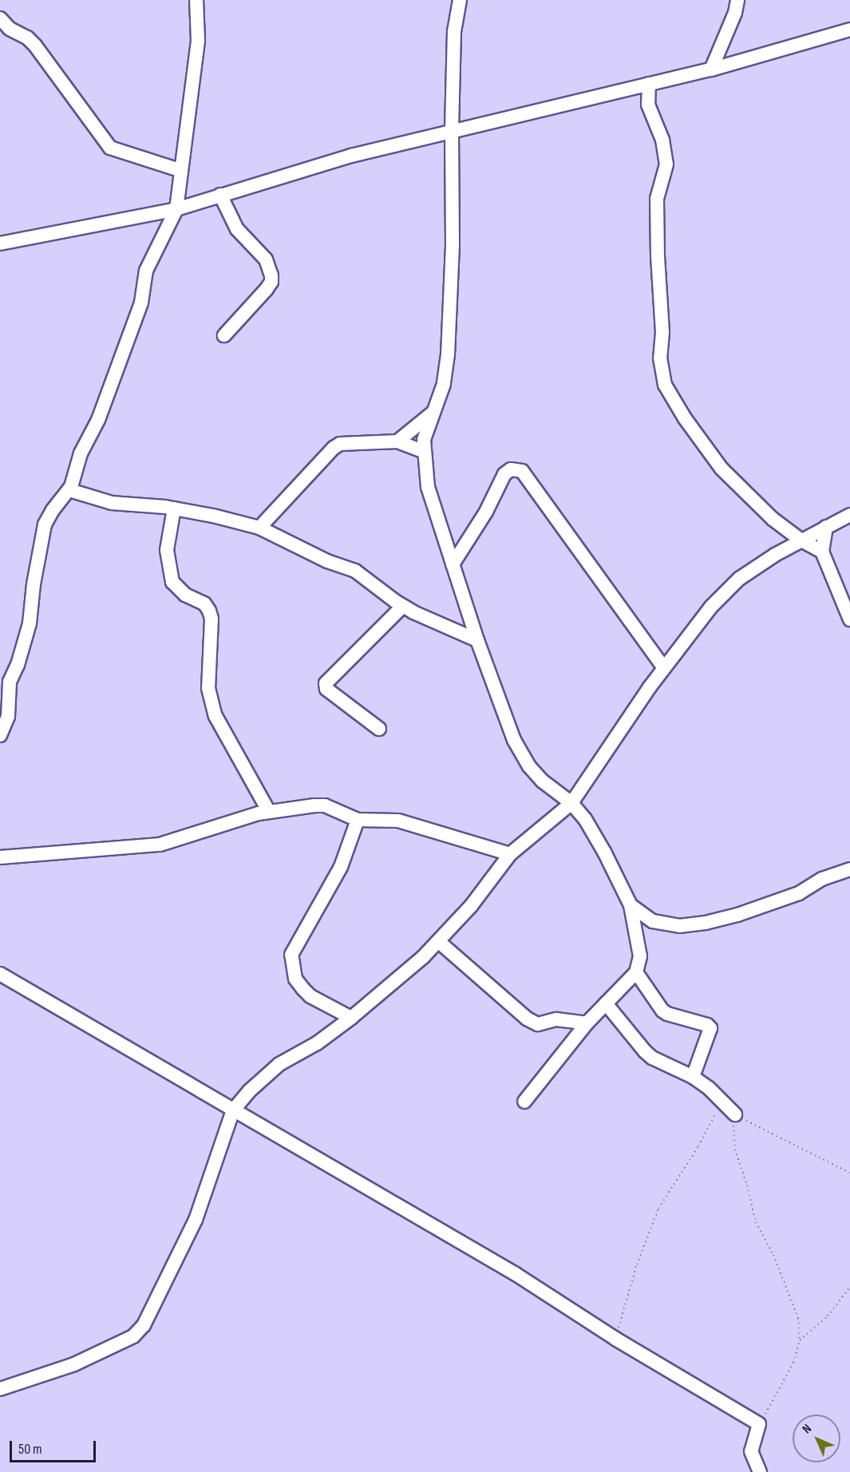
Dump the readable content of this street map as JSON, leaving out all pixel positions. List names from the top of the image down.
{
  "scale_bar": "50 m",
  "north": "top left"
}
